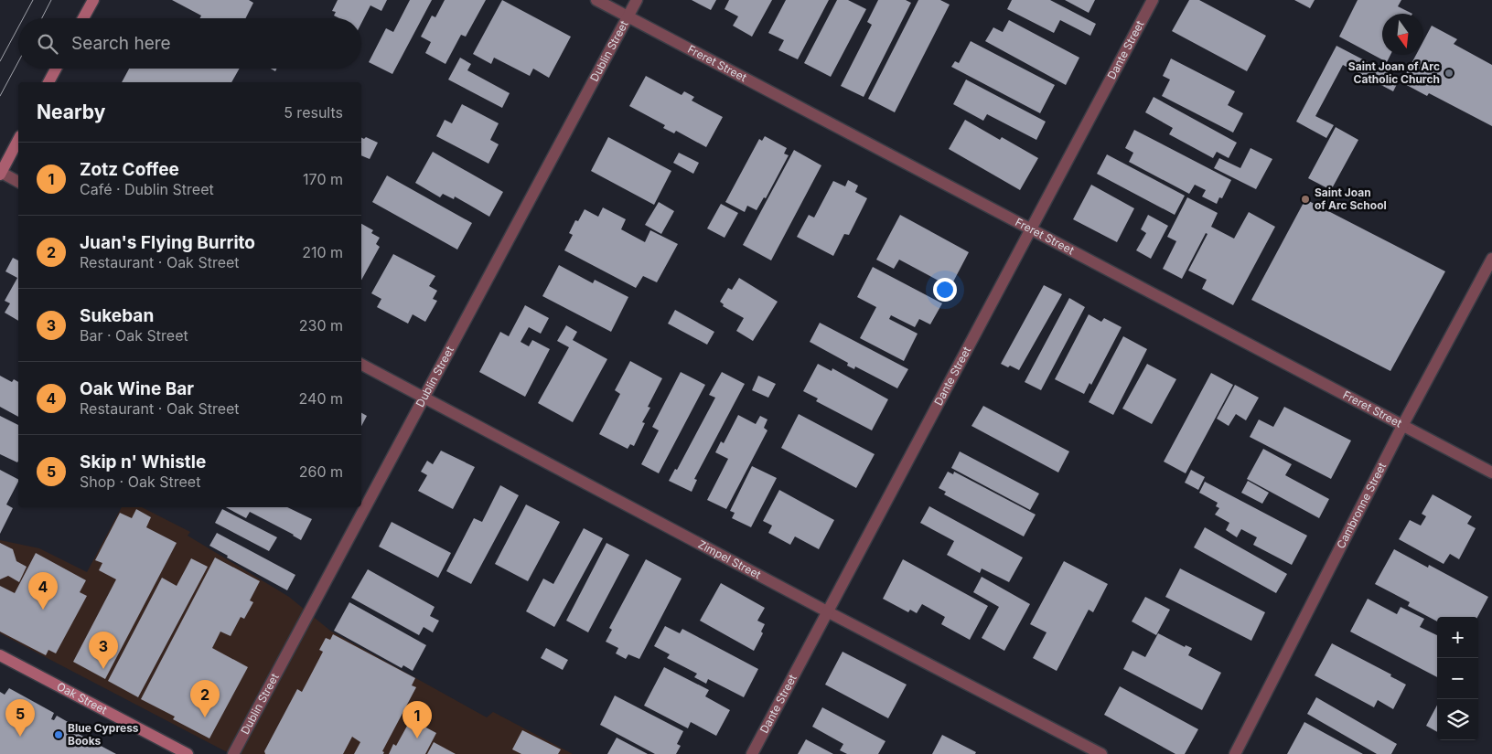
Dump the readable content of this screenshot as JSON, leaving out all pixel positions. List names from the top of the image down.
{
  "streets": {
    "main road": ["Oak Street"],
    "street": [
      "Dante Street",
      "Dublin Street",
      "Freret Street",
      "Cambronne Street",
      "Zimpel Street"
    ]
  },
  "crossings": [
    ["Dante Street", "Freret Street"],
    ["Dante Street", "Zimpel Street"],
    ["Dublin Street", "Freret Street"],
    ["Dublin Street", "Zimpel Street"],
    ["Freret Street", "Cambronne Street"]
  ],
  "places": ["Saint Joan of Arc Catholic Church", "Saint Joan of Arc School", "Blue Cypress Books"],
  "north": "bottom",
  "page": {
    "search": "Search here",
    "heading": ["Nearby", "5 results"],
    "list": [
      {
        "mark": "1",
        "name": "Zotz Coffee",
        "note": "Café · Dublin Street",
        "value": "170 m"
      },
      {
        "mark": "2",
        "name": "Juan's Flying Burrito",
        "note": "Restaurant · Oak Street",
        "value": "210 m"
      },
      {
        "mark": "3",
        "name": "Sukeban",
        "note": "Bar · Oak Street",
        "value": "230 m"
      },
      {
        "mark": "4",
        "name": "Oak Wine Bar",
        "note": "Restaurant · Oak Street",
        "value": "240 m"
      },
      {
        "mark": "5",
        "name": "Skip n' Whistle",
        "note": "Shop · Oak Street",
        "value": "260 m"
      }
    ],
    "pins": [
      "4",
      "3",
      "2",
      "5",
      "1"
    ],
    "map_buttons": ["+", "−"]
  }
}
